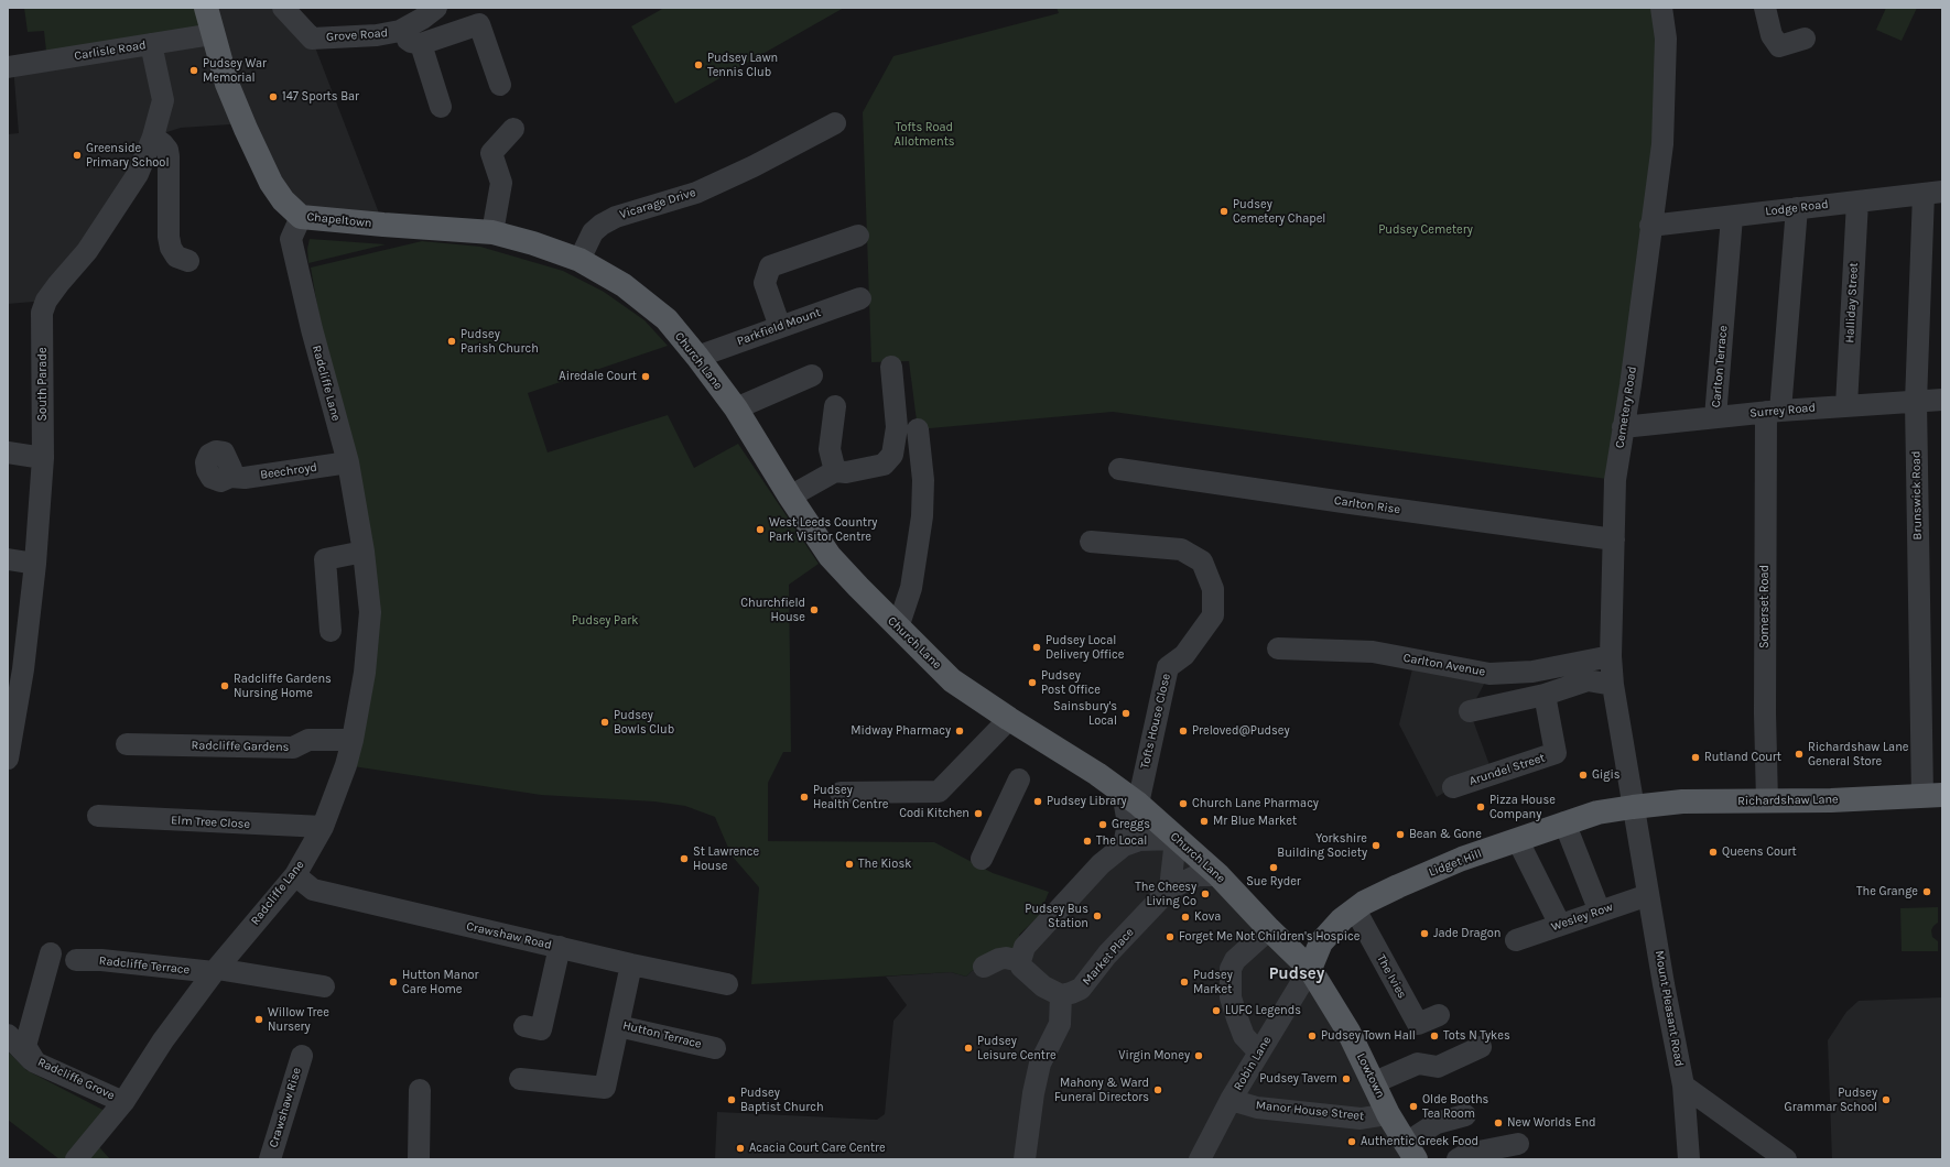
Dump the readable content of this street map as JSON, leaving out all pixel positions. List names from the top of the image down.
{
  "streets": {
    "main road": [
      "Chapeltown",
      "Church Lane",
      "Richardshaw Lane",
      "Lidget Hill",
      "Lowtown"
    ],
    "street": [
      "Grove Road",
      "Carlisle Road",
      "Vicarage Drive",
      "Lodge Road",
      "Halliday Street",
      "Parkfield Mount",
      "Carlton Terrace",
      "Radcliffe Lane",
      "South Parade",
      "Cemetery Road",
      "Surrey Road",
      "Beechroyd",
      "Brunswick Road",
      "Carlton Rise",
      "Somerset Road",
      "Carlton Avenue",
      "Tofts House Close",
      "Radcliffe Gardens",
      "Arundel Street",
      "Elm Tree Close",
      "Wesley Row",
      "Crawshaw Road",
      "Market Place",
      "Radcliffe Terrace",
      "The Ivies",
      "Mount Pleasant Road",
      "Hutton Terrace",
      "Robin Lane",
      "Radcliffe Grove",
      "Crawshaw Rise",
      "Manor House Street"
    ]
  },
  "crossings": [
    ["Carlisle Road", "Chapeltown"],
    ["Carlisle Road", "South Parade"],
    ["Vicarage Drive", "Chapeltown"],
    ["Vicarage Drive", "Church Lane"],
    ["Lodge Road", "Halliday Street"],
    ["Lodge Road", "Carlton Terrace"],
    ["Lodge Road", "Cemetery Road"],
    ["Lodge Road", "Brunswick Road"],
    ["Lodge Road", "Somerset Road"],
    ["Chapeltown", "Church Lane"],
    ["Chapeltown", "Radcliffe Lane"],
    ["Halliday Street", "Surrey Road"],
    ["Parkfield Mount", "Church Lane"],
    ["Church Lane", "Tofts House Close"],
    ["Church Lane", "Lidget Hill"],
    ["Church Lane", "Market Place"],
    ["Church Lane", "Robin Lane"],
    ["Church Lane", "Lowtown"],
    ["Carlton Terrace", "Surrey Road"],
    ["Radcliffe Lane", "Beechroyd"],
    ["Radcliffe Lane", "Radcliffe Gardens"],
    ["Radcliffe Lane", "Elm Tree Close"],
    ["Radcliffe Lane", "Crawshaw Road"],
    ["Radcliffe Lane", "Radcliffe Terrace"],
    ["Radcliffe Lane", "Radcliffe Grove"],
    ["Cemetery Road", "Surrey Road"],
    ["Cemetery Road", "Carlton Rise"],
    ["Cemetery Road", "Carlton Avenue"],
    ["Cemetery Road", "Richardshaw Lane"],
    ["Cemetery Road", "Lidget Hill"],
    ["Cemetery Road", "Mount Pleasant Road"],
    ["Surrey Road", "Brunswick Road"],
    ["Surrey Road", "Somerset Road"],
    ["Brunswick Road", "Richardshaw Lane"],
    ["Somerset Road", "Richardshaw Lane"],
    ["Richardshaw Lane", "Lidget Hill"],
    ["Richardshaw Lane", "Mount Pleasant Road"],
    ["Lidget Hill", "The Ivies"],
    ["Lidget Hill", "Mount Pleasant Road"],
    ["Lidget Hill", "Robin Lane"],
    ["Lidget Hill", "Lowtown"],
    ["Wesley Row", "Mount Pleasant Road"],
    ["Crawshaw Road", "Hutton Terrace"],
    ["Robin Lane", "Lowtown"],
    ["Robin Lane", "Manor House Street"],
    ["Lowtown", "Manor House Street"]
  ],
  "districts": ["Pudsey"],
  "parks": ["Tofts Road Allotments", "Pudsey Cemetery", "Pudsey Park"],
  "places": [
    "Pudsey Lawn Tennis Club",
    "Pudsey War Memorial",
    "147 Sports Bar",
    "Greenside Primary School",
    "Pudsey Cemetery Chapel",
    "Pudsey Parish Church",
    "Airedale Court",
    "West Leeds Country Park Visitor Centre",
    "Churchfield House",
    "Pudsey Local Delivery Office",
    "Pudsey Post Office",
    "Radcliffe Gardens Nursing Home",
    "Sainsbury's Local",
    "Pudsey Bowls Club",
    "Midway Pharmacy",
    "Preloved@Pudsey",
    "Richardshaw Lane General Store",
    "Rutland Court",
    "Gigis",
    "Pudsey Health Centre",
    "Pudsey Library",
    "Church Lane Pharmacy",
    "Pizza House Company",
    "Codi Kitchen",
    "Mr Blue Market",
    "Greggs",
    "Bean & Gone",
    "The Local",
    "Yorkshire Building Society",
    "Queens Court",
    "St Lawrence House",
    "The Kiosk",
    "Sue Ryder",
    "The Grange",
    "The Cheesy Living Co",
    "Pudsey Bus Station",
    "Kova",
    "Jade Dragon",
    "Forget Me Not Children's Hospice",
    "Hutton Manor Care Home",
    "Pudsey Market",
    "LUFC Legends",
    "Willow Tree Nursery",
    "Pudsey Town Hall",
    "Tots N Tykes",
    "Pudsey Leisure Centre",
    "Virgin Money",
    "Pudsey Tavern",
    "Mahony & Ward Funeral Directors",
    "Pudsey Baptist Church",
    "Pudsey Grammar School",
    "Olde Booths Tea Room",
    "New Worlds End",
    "Authentic Greek Food",
    "Acacia Court Care Centre"
  ]
}
